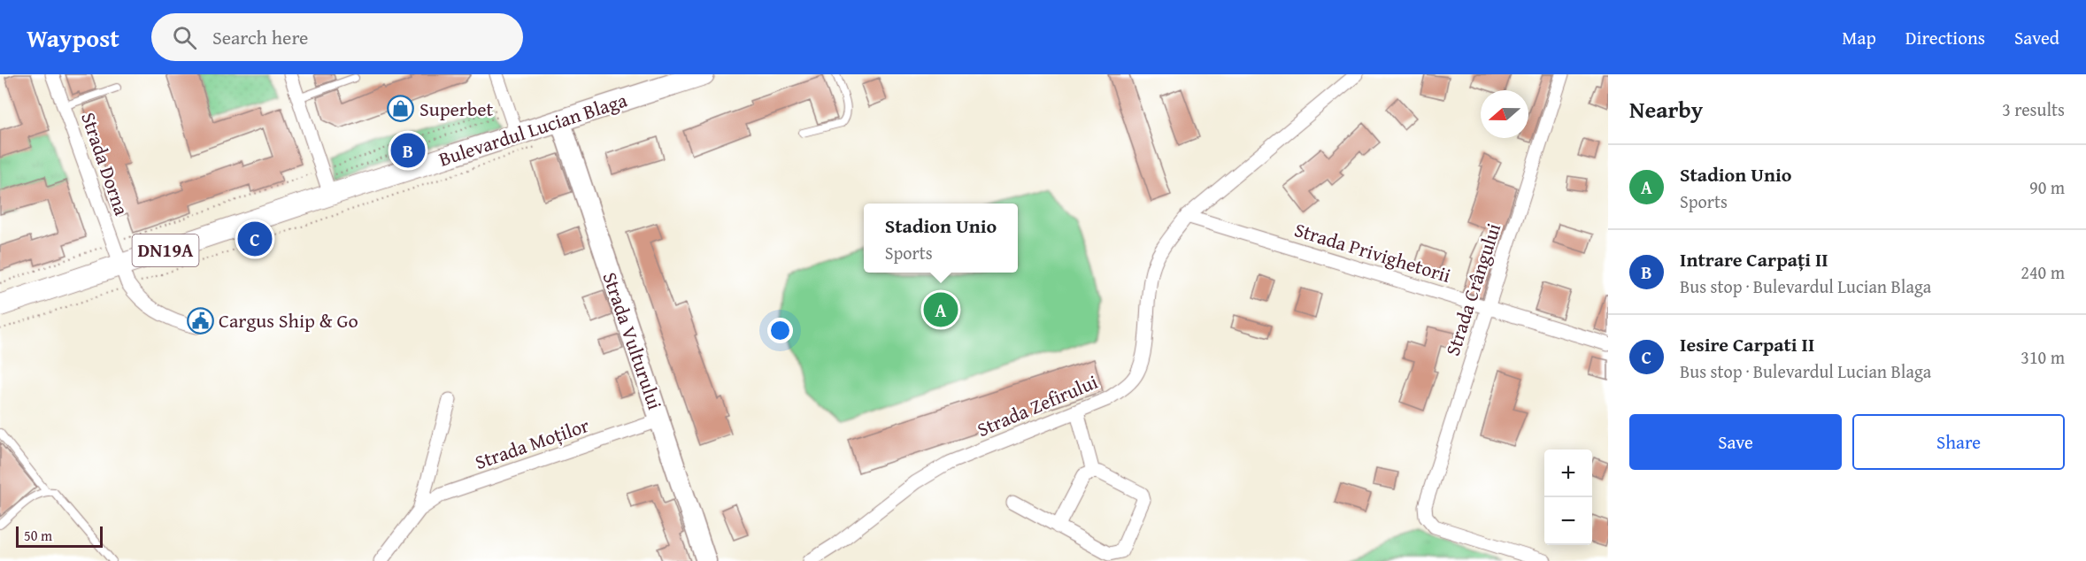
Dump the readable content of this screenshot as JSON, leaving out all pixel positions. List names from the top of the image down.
{
  "streets": {
    "main road": ["Bulevardul Lucian Blaga", "DN19A"],
    "street": [
      "Strada Dorna",
      "Strada Privighetorii",
      "Strada Crângului",
      "Strada Vulturului",
      "Strada Zefirului",
      "Strada Moților"
    ]
  },
  "crossings": [
    ["Bulevardul Lucian Blaga", "Strada Dorna"],
    ["Bulevardul Lucian Blaga", "Strada Vulturului"],
    ["Strada Privighetorii", "Strada Crângului"],
    ["Strada Privighetorii", "Strada Zefirului"],
    ["Strada Vulturului", "Strada Moților"]
  ],
  "places": {
    "shop": ["Superbet"],
    "public building": ["Cargus Ship & Go"]
  },
  "scale_bar": "50 m",
  "north": "left",
  "page": {
    "header": "Waypost",
    "search": "Search here",
    "nav": ["Map", "Directions", "Saved"],
    "heading": ["Nearby", "3 results"],
    "pins": ["B", "C", "A"],
    "list": [
      {
        "mark": "A",
        "name": "Stadion Unio",
        "note": "Sports",
        "value": "90 m"
      },
      {
        "mark": "B",
        "name": "Intrare Carpați II",
        "note": "Bus stop · Bulevardul Lucian Blaga",
        "value": "240 m"
      },
      {
        "mark": "C",
        "name": "Iesire Carpati II",
        "note": "Bus stop · Bulevardul Lucian Blaga",
        "value": "310 m"
      }
    ],
    "popup": ["Stadion Unio", "Sports"],
    "buttons": ["Save", "Share"],
    "map_buttons": ["+", "−"],
    "scale": "50 m"
  }
}
